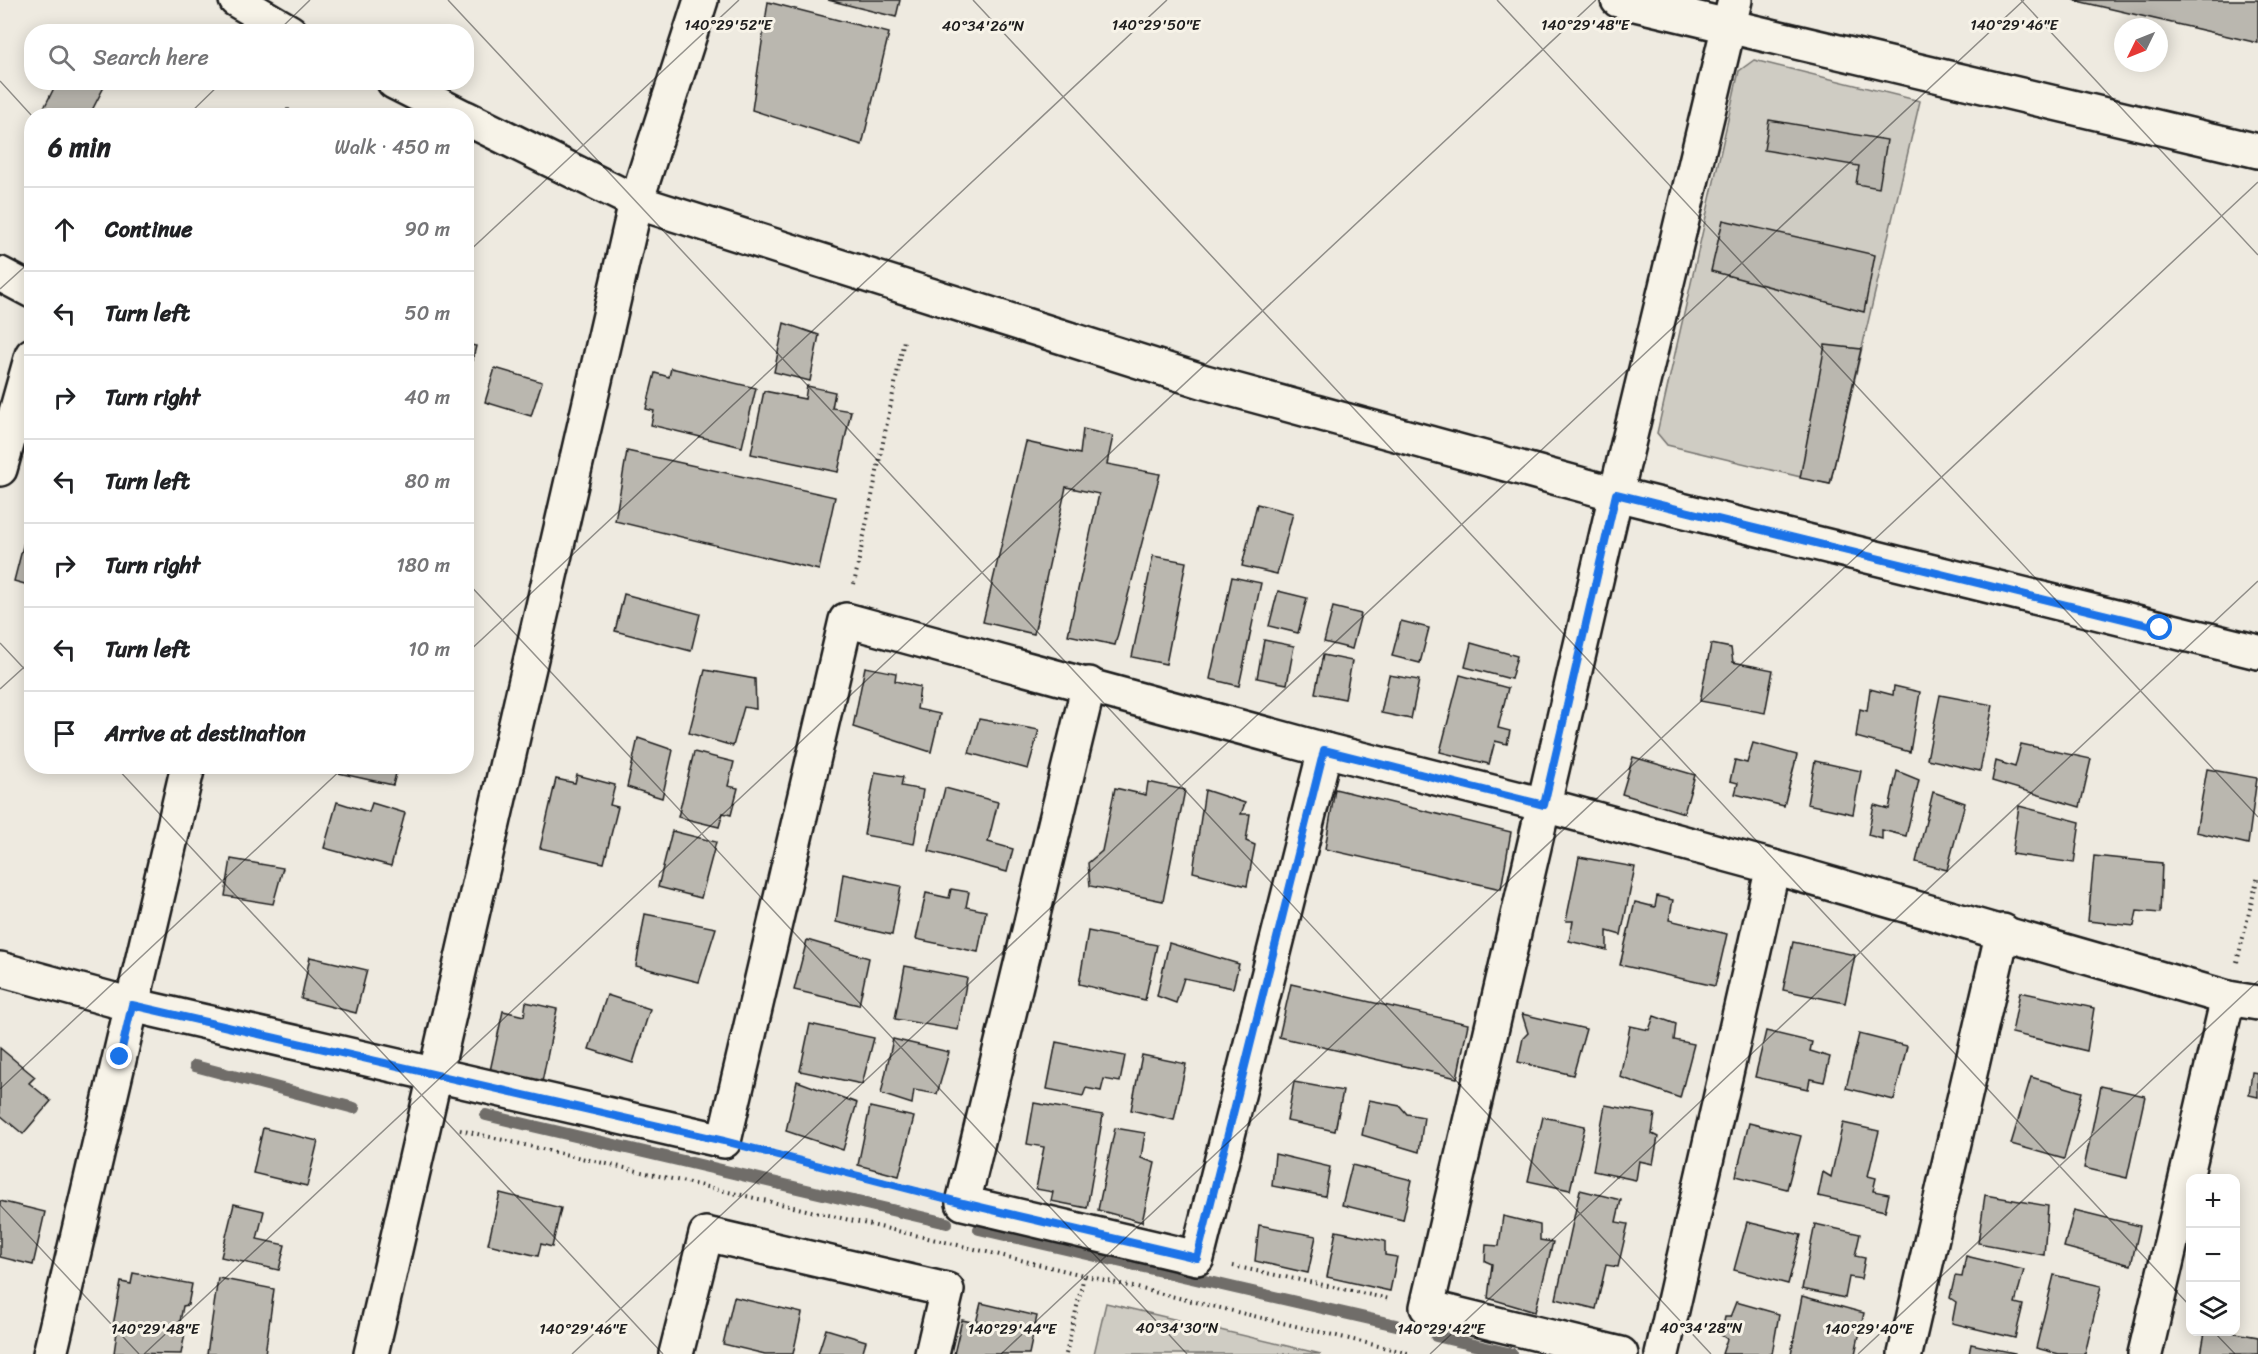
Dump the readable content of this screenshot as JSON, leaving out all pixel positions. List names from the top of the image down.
{
  "north": "bottom left",
  "page": {
    "search": "Search here",
    "heading": ["6 min", "Walk · 450 m"],
    "list": [
      ["Continue", "90 m"],
      ["Turn left", "50 m"],
      ["Turn right", "40 m"],
      ["Turn left", "80 m"],
      ["Turn right", "180 m"],
      ["Turn left", "10 m"],
      "Arrive at destination"
    ],
    "map_buttons": ["+", "−"]
  },
  "coordinates": [
    "140°29'52\"E",
    "140°29'50\"E",
    "140°29'48\"E",
    "140°29'46\"E",
    "40°34'26\"N",
    "40°34'30\"N",
    "40°34'28\"N",
    "140°29'44\"E",
    "140°29'42\"E",
    "140°29'40\"E"
  ]
}
